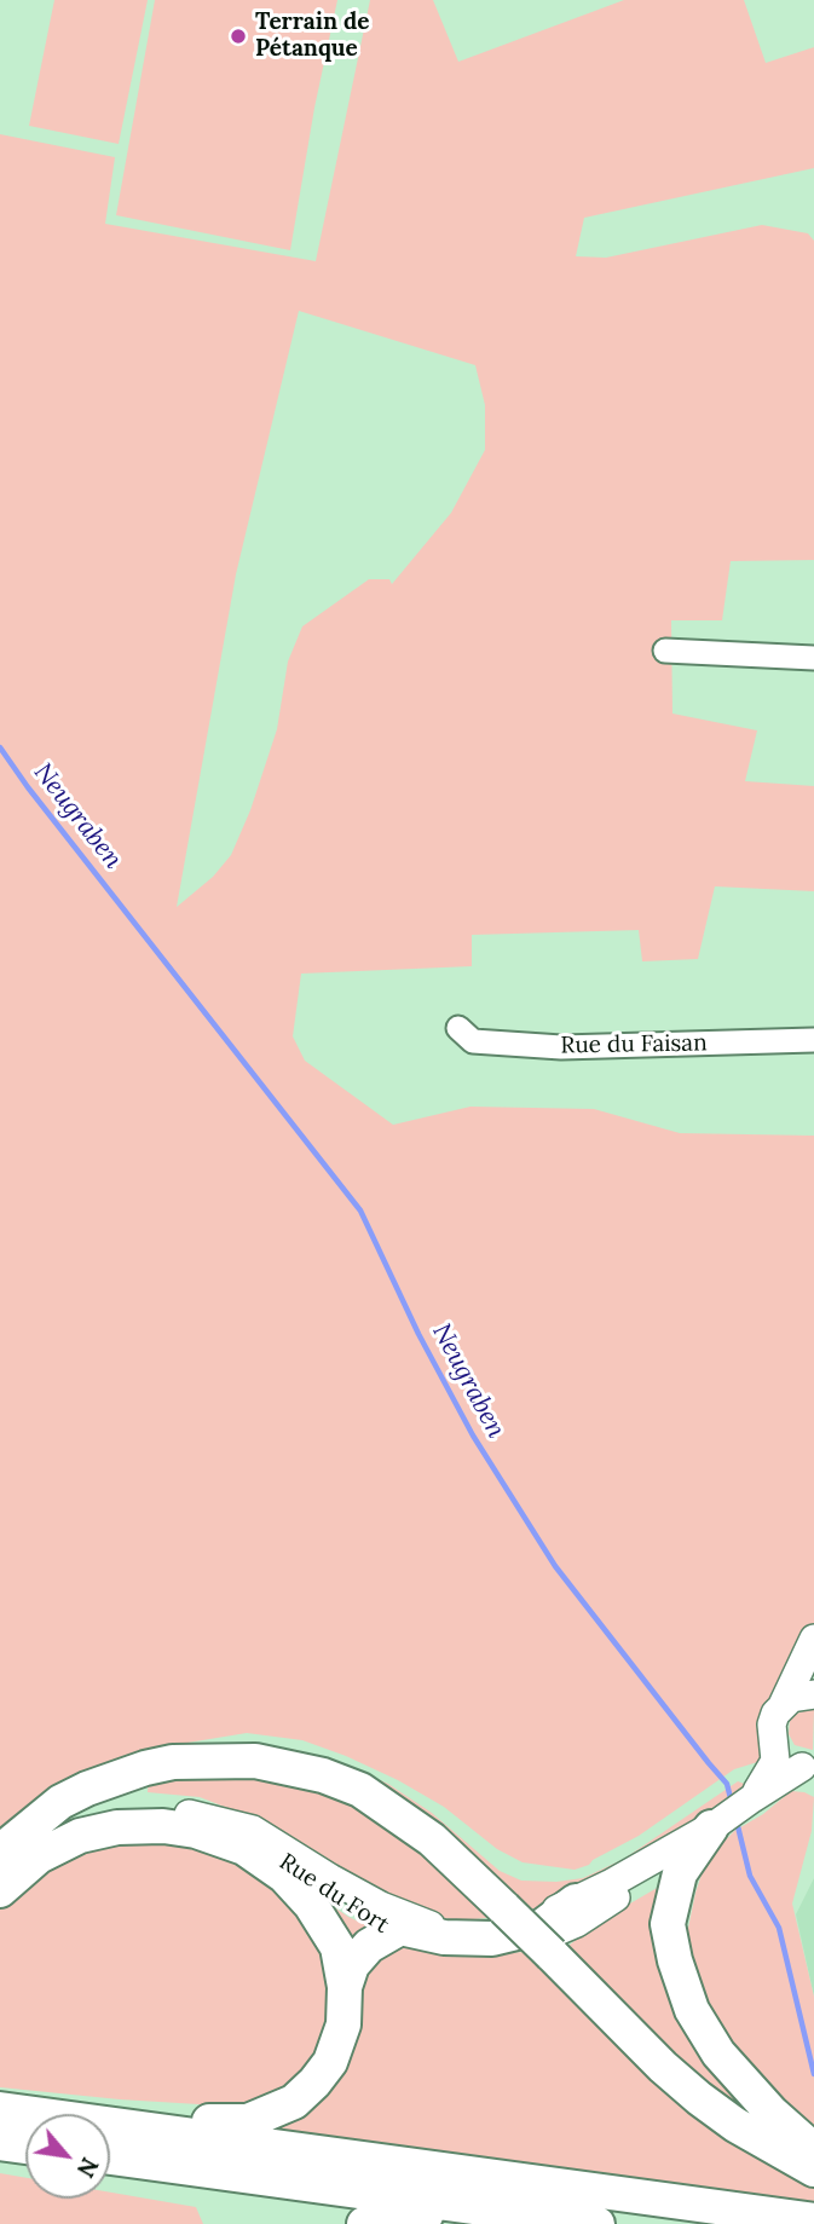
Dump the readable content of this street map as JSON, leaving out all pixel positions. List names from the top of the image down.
{
  "streets": {
    "main road": ["Rue du Fort"],
    "street": ["Rue du Faisan"]
  },
  "water": ["Neugraben"],
  "places": ["Terrain de Pétanque"],
  "north": "bottom right"
}
